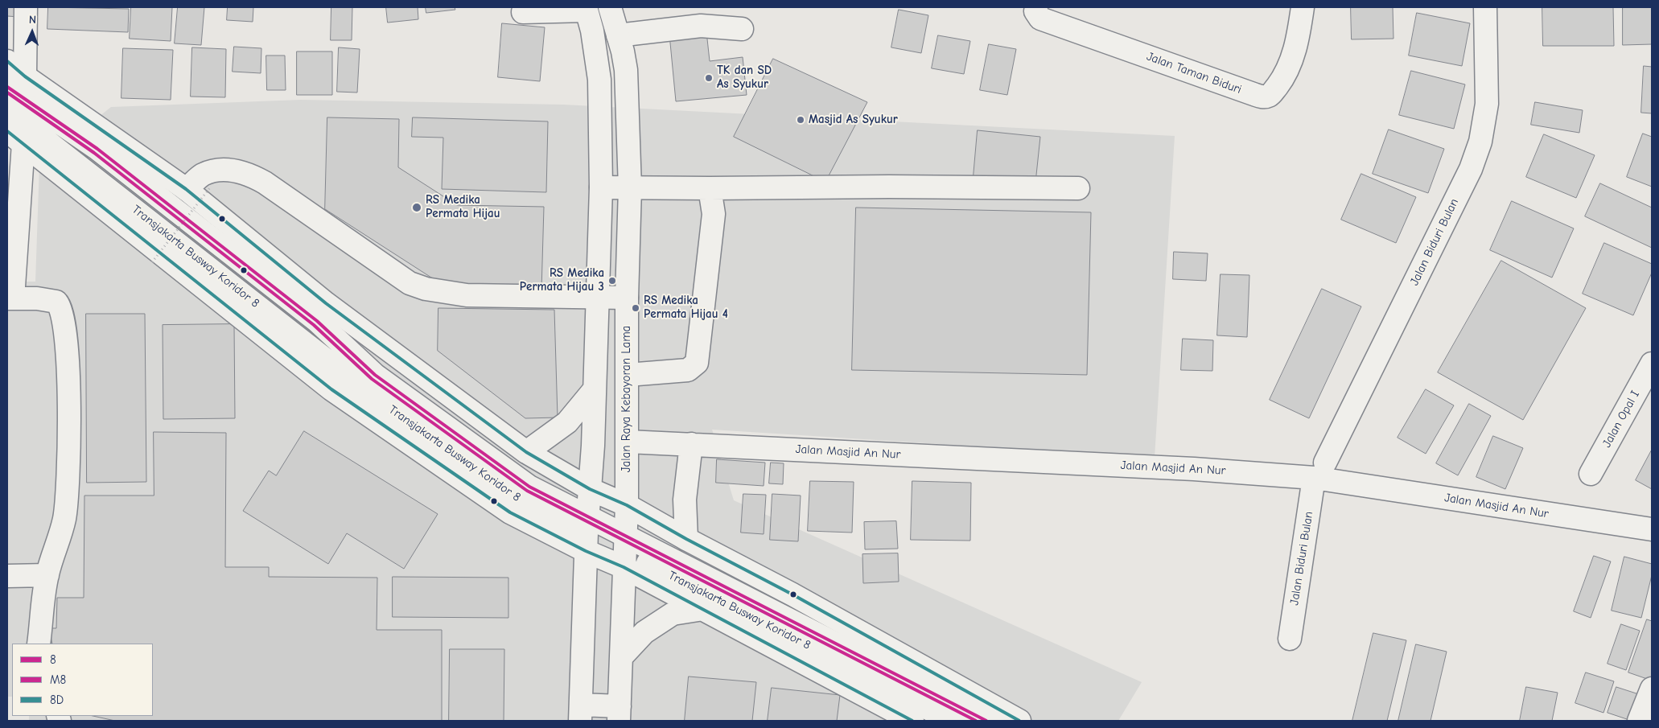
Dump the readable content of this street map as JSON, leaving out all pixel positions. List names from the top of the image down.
{
  "streets": {
    "main road": [
      "Jalan Taman Biduri",
      "Jalan Biduri Bulan",
      "Transjakarta Busway Koridor 8",
      "Jalan Raya Kebayoran Lama",
      "Jalan Opal I",
      "Jalan Masjid An Nur"
    ]
  },
  "crossings": [
    ["Jalan Biduri Bulan", "Jalan Masjid An Nur"],
    ["Transjakarta Busway Koridor 8", "Jalan Raya Kebayoran Lama"],
    ["Jalan Raya Kebayoran Lama", "Jalan Masjid An Nur"]
  ],
  "places": [
    "TK dan SD As Syukur",
    "Masjid As Syukur",
    "RS Medika Permata Hijau",
    "RS Medika Permata Hijau 3",
    "RS Medika Permata Hijau 4"
  ],
  "lines": ["transit line 8D", "transit line 8", "transit line M8"],
  "legend": ["8", "M8", "8D"],
  "north": "top"
}
